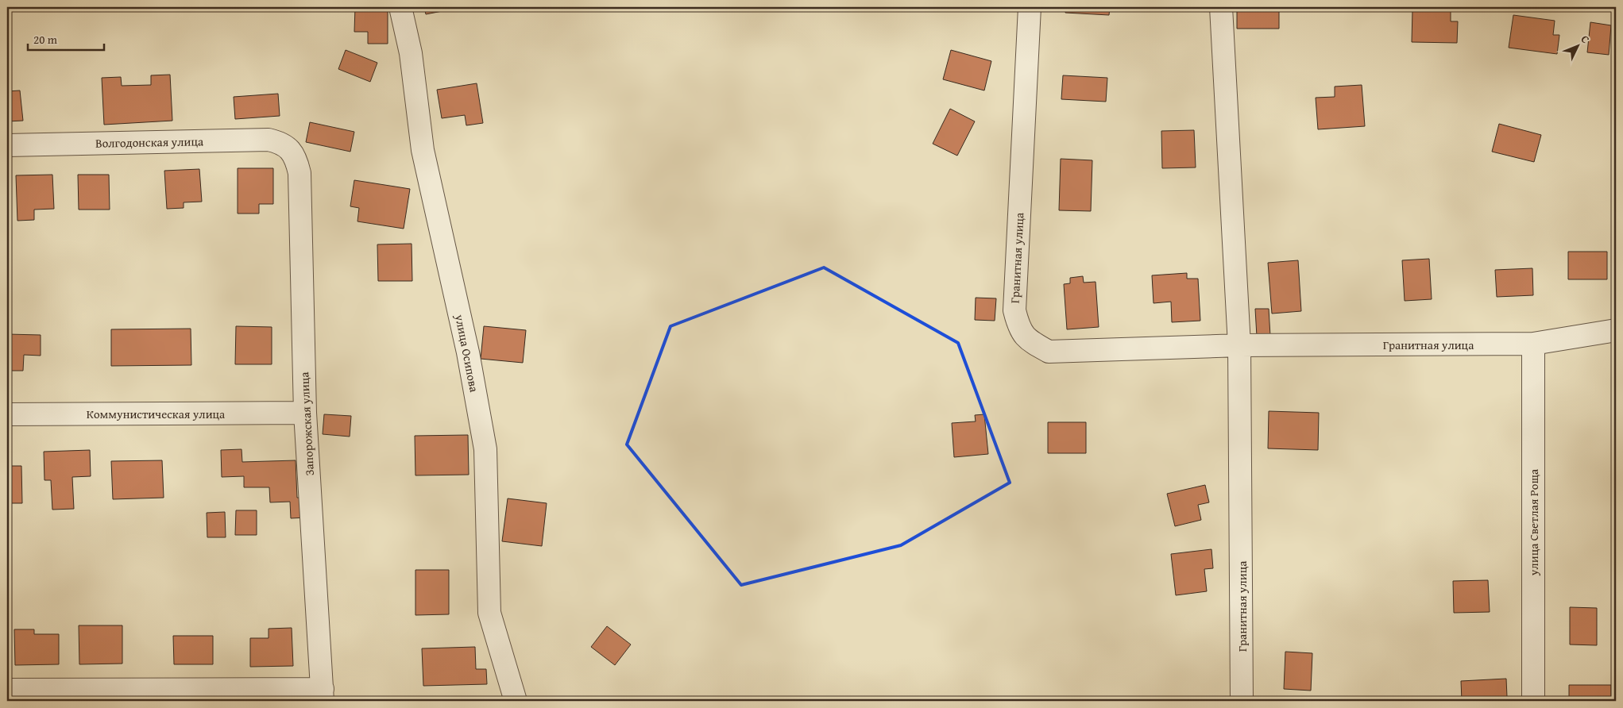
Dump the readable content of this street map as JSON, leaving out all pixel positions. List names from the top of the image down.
{
  "streets": {
    "street": [
      "Волгодонская улица",
      "Гранитная улица",
      "улица Осипова",
      "Коммунистическая улица",
      "Запорожская улица",
      "улица Светлая Роща"
    ]
  },
  "crossings": [
    ["Волгодонская улица", "Запорожская улица"],
    ["Гранитная улица", "улица Светлая Роща"],
    ["Коммунистическая улица", "Запорожская улица"]
  ],
  "scale_bar": "20 m",
  "north": "top right"
}
